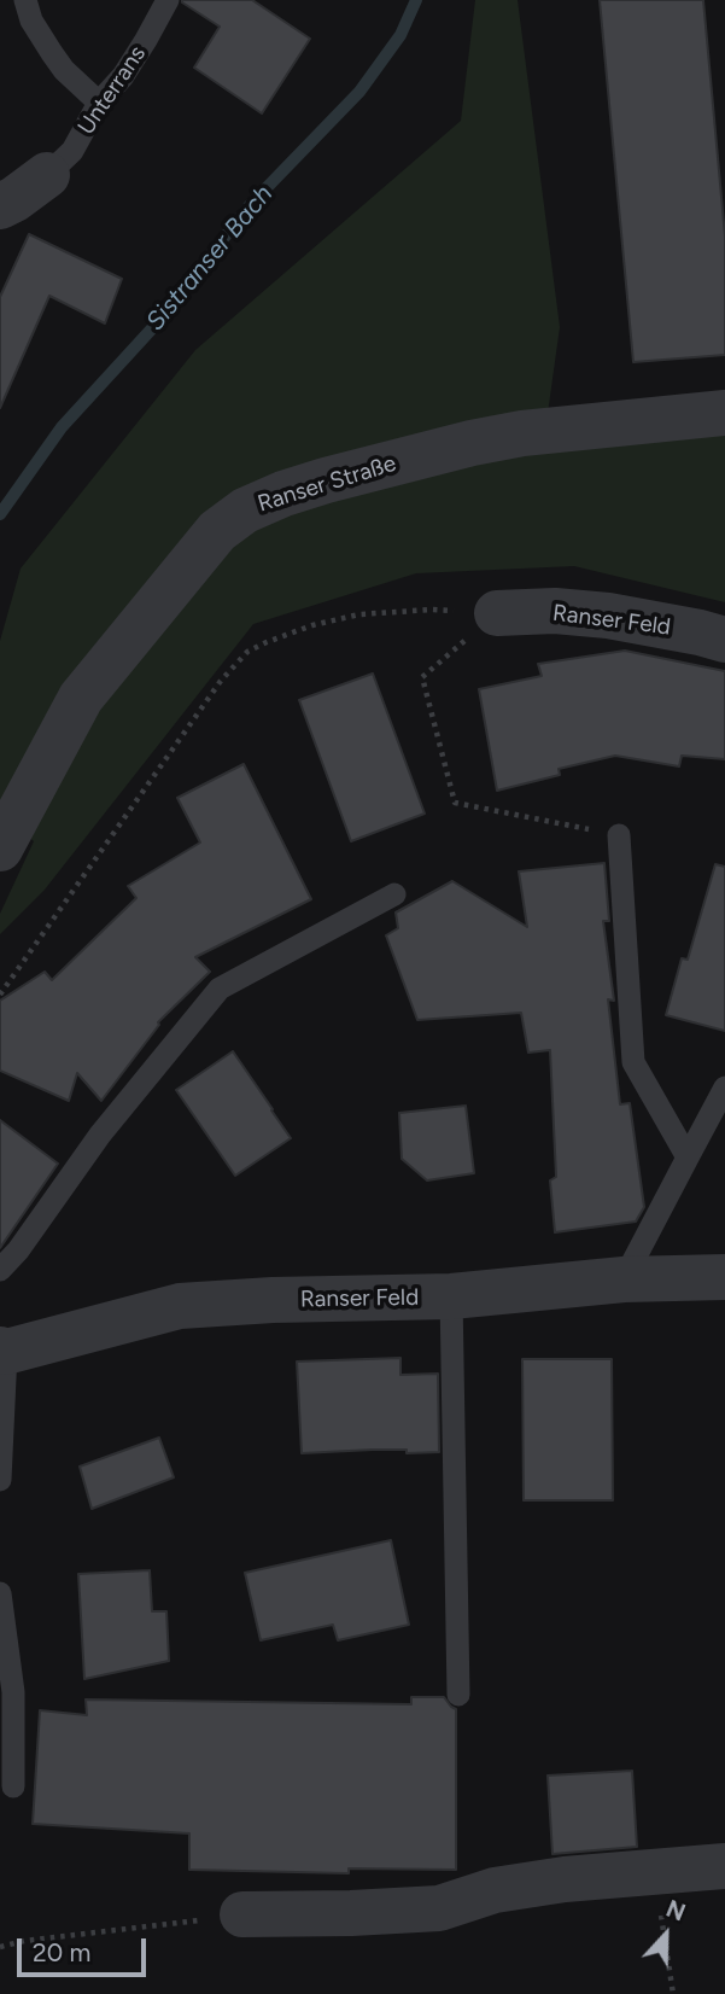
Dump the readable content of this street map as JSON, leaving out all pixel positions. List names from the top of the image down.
{
  "streets": {
    "street": ["Ranser Straße", "Ranser Feld"],
    "lane": ["Unterrans"]
  },
  "water": ["Sistranser Bach"],
  "scale_bar": "20 m",
  "north": "top"
}
